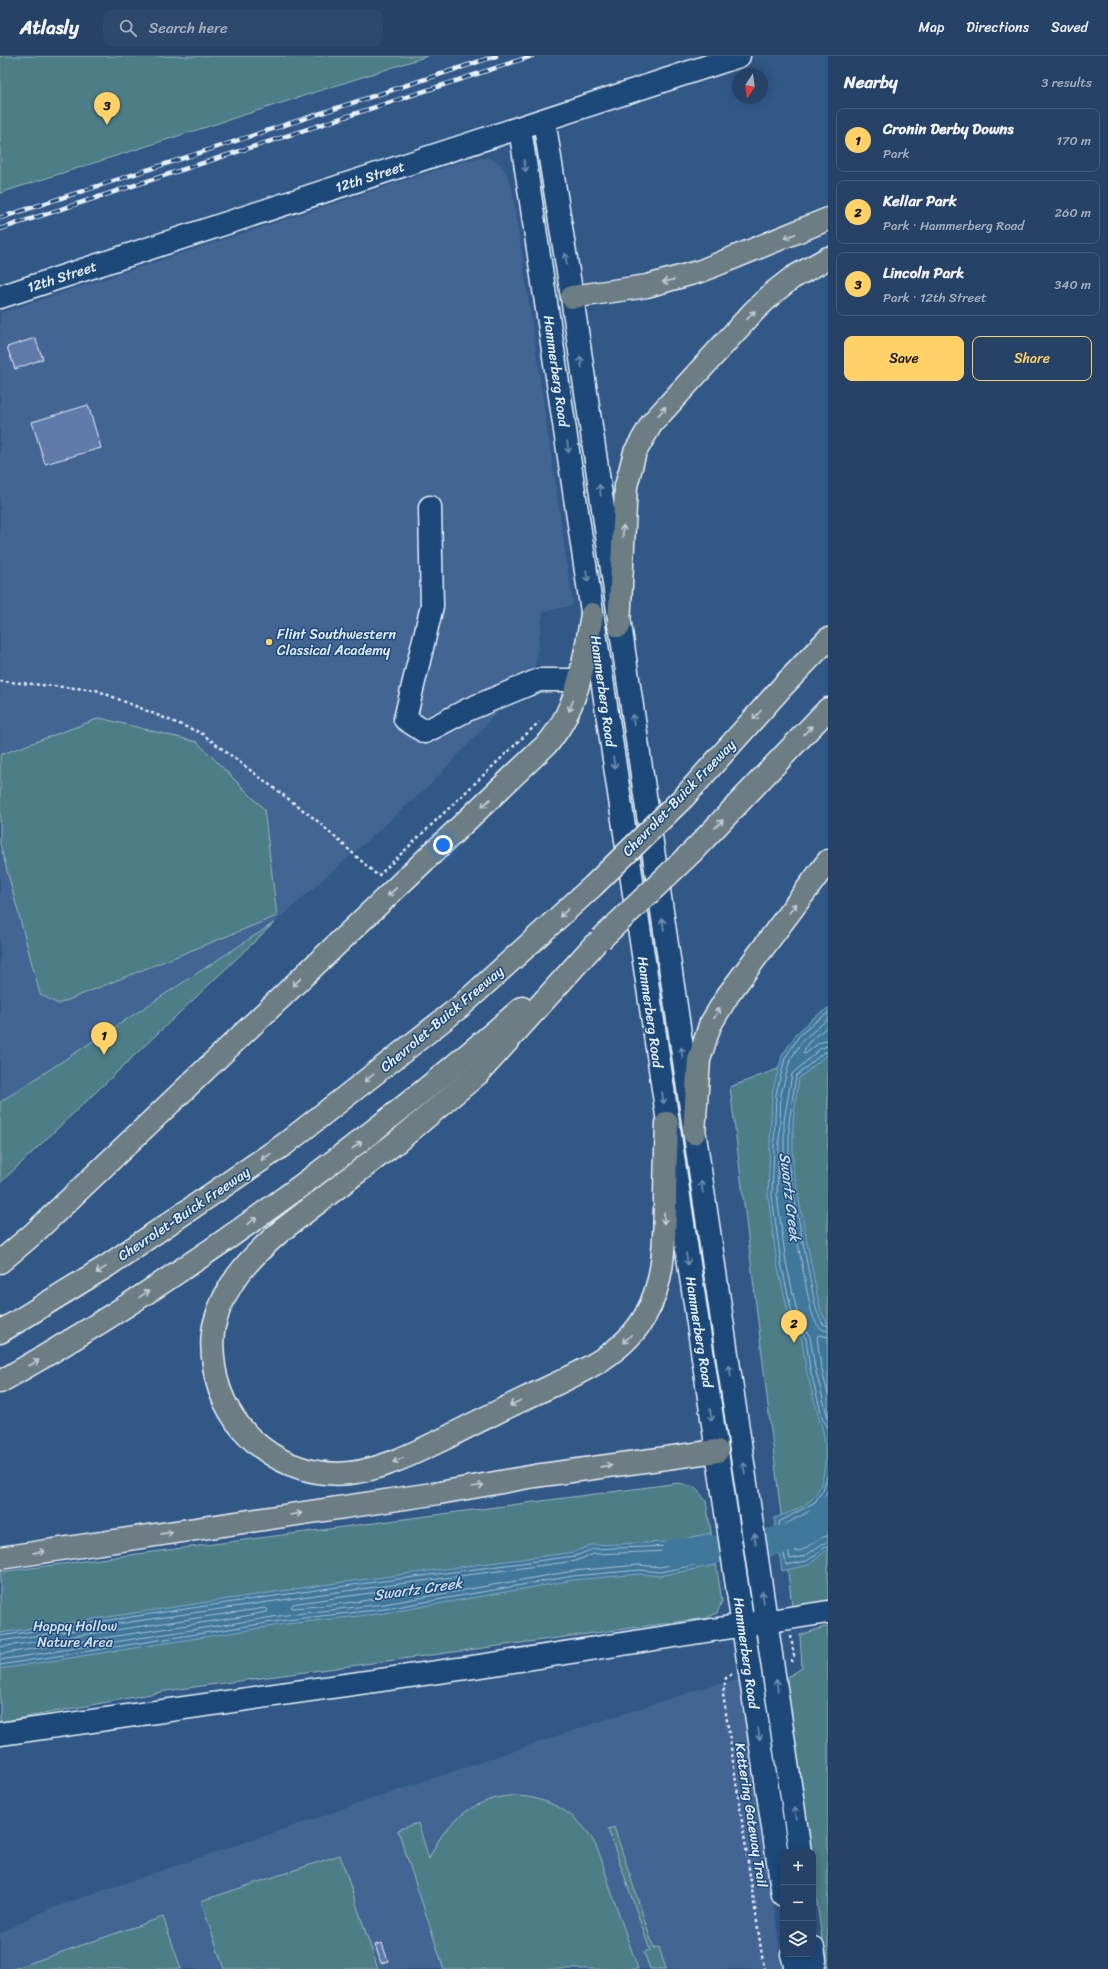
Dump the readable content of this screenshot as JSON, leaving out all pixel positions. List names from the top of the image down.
{
  "streets": {
    "highway": ["Chevrolet-Buick Freeway"],
    "street": ["12th Street", "Hammerberg Road"],
    "path": ["Kettering Gateway Trail"]
  },
  "crossings": [
    ["12th Street", "Hammerberg Road"]
  ],
  "water": ["Swartz Creek"],
  "parks": ["Happy Hollow Nature Area"],
  "places": ["Flint Southwestern Classical Academy"],
  "north": "bottom",
  "page": {
    "header": "Atlasly",
    "search": "Search here",
    "nav": ["Map", "Directions", "Saved"],
    "heading": ["Nearby", "3 results"],
    "pins": ["3", "1", "2"],
    "list": [
      {
        "mark": "1",
        "name": "Cronin Derby Downs",
        "note": "Park",
        "value": "170 m"
      },
      {
        "mark": "2",
        "name": "Kellar Park",
        "note": "Park · Hammerberg Road",
        "value": "260 m"
      },
      {
        "mark": "3",
        "name": "Lincoln Park",
        "note": "Park · 12th Street",
        "value": "340 m"
      }
    ],
    "buttons": ["Save", "Share"],
    "map_buttons": ["+", "−"]
  }
}
